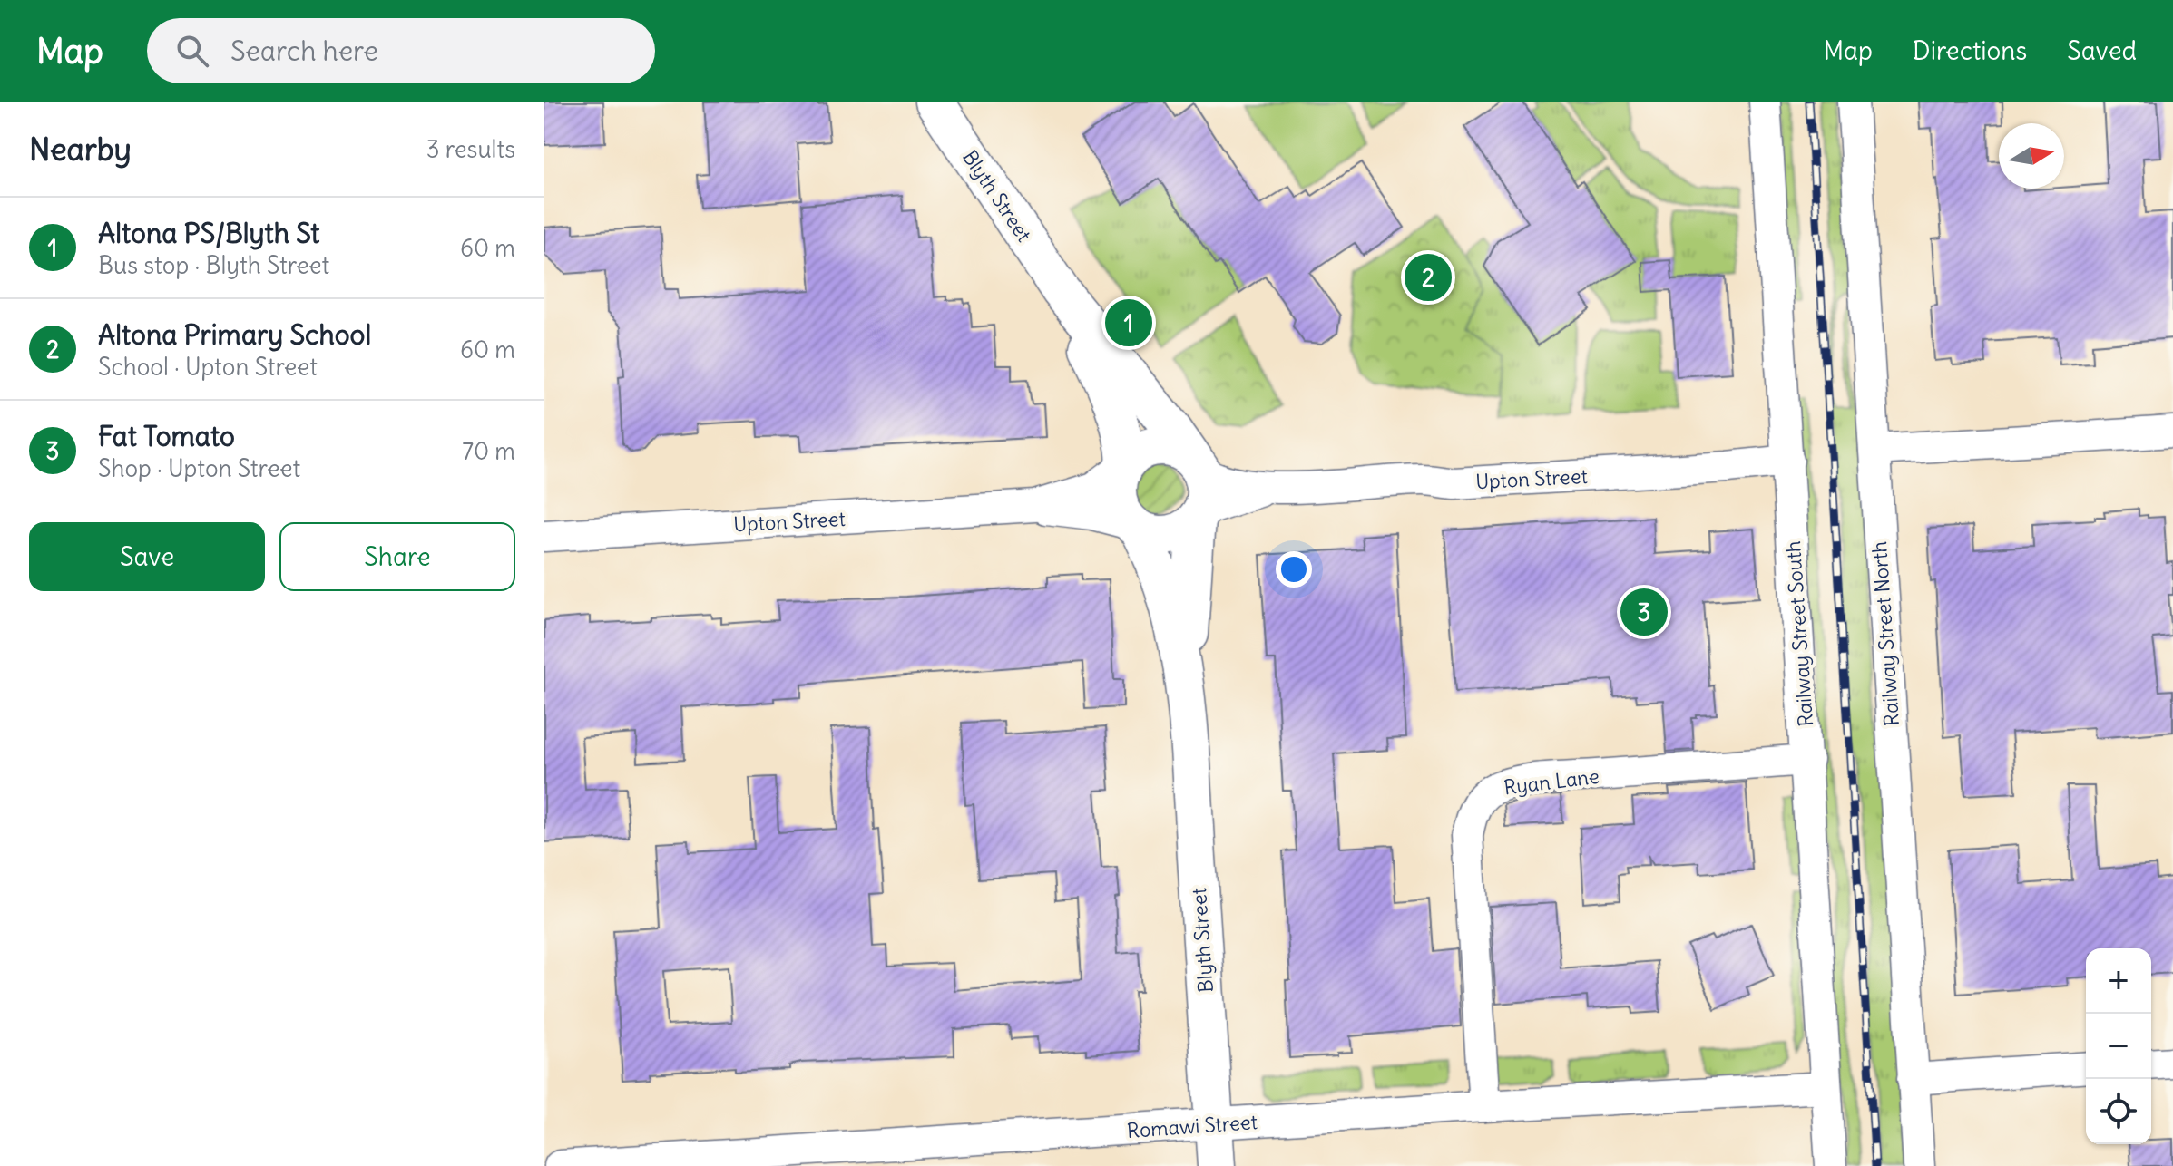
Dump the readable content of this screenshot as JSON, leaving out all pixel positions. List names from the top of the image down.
{
  "streets": {
    "street": [
      "Blyth Street",
      "Upton Street",
      "Railway Street South",
      "Railway Street North",
      "Ryan Lane",
      "Romawi Street"
    ]
  },
  "crossings": [
    ["Blyth Street", "Upton Street"],
    ["Blyth Street", "Romawi Street"],
    ["Upton Street", "Railway Street South"],
    ["Railway Street South", "Ryan Lane"],
    ["Railway Street South", "Romawi Street"],
    ["Ryan Lane", "Romawi Street"]
  ],
  "north": "right",
  "page": {
    "header": "Map",
    "search": "Search here",
    "nav": ["Map", "Directions", "Saved"],
    "heading": ["Nearby", "3 results"],
    "list": [
      {
        "mark": "1",
        "name": "Altona PS/Blyth St",
        "note": "Bus stop · Blyth Street",
        "value": "60 m"
      },
      {
        "mark": "2",
        "name": "Altona Primary School",
        "note": "School · Upton Street",
        "value": "60 m"
      },
      {
        "mark": "3",
        "name": "Fat Tomato",
        "note": "Shop · Upton Street",
        "value": "70 m"
      }
    ],
    "pins": ["2", "1", "3"],
    "buttons": ["Save", "Share"],
    "map_buttons": ["+", "−"]
  }
}
